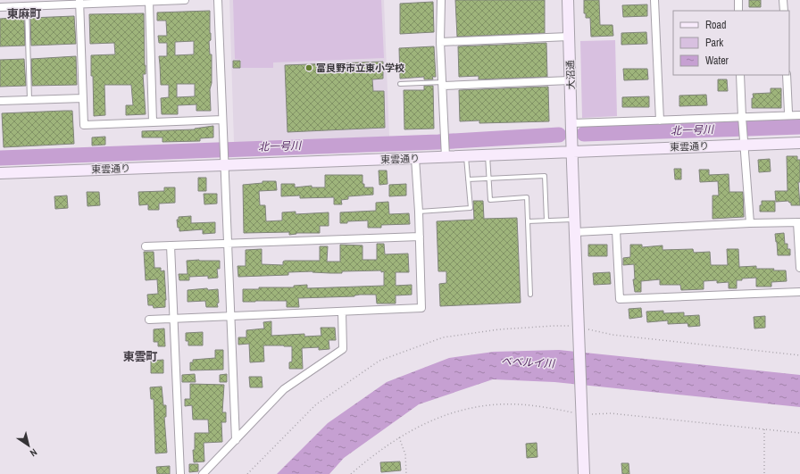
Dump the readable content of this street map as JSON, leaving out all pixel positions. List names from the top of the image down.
{
  "streets": {
    "street": ["大沼通", "東雲通り"]
  },
  "crossings": [
    ["大沼通", "東雲通り"]
  ],
  "districts": ["東麻町", "東雲町"],
  "water": ["北一号川", "ベベルイ川"],
  "places": ["富良野市立東小学校"],
  "legend": ["Road", "Park", "Water"],
  "north": "bottom right"
}
